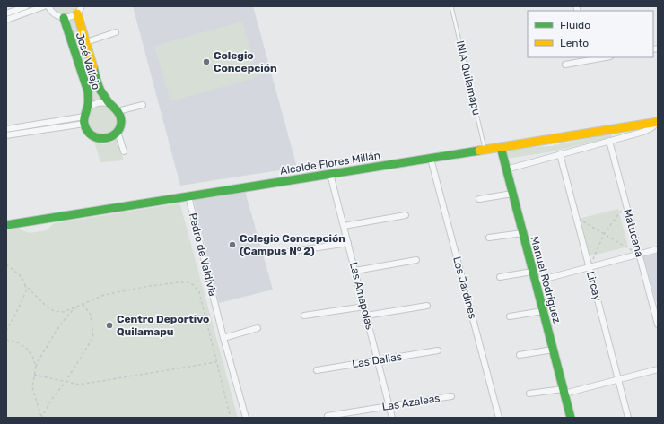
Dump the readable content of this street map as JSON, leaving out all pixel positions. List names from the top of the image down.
{
  "streets": {
    "street": [
      "José Vallejo",
      "Alcalde Flores Millán",
      "Matucana",
      "Pedro de Valdivia",
      "Manuel Rodríguez",
      "Lircay",
      "Los Jardines",
      "Las Amapolas",
      "Las Dalias",
      "Las Azaleas"
    ],
    "lane": ["INIA Quilamapu"]
  },
  "crossings": [
    ["INIA Quilamapu", "Alcalde Flores Millán"],
    ["Alcalde Flores Millán", "Matucana"],
    ["Alcalde Flores Millán", "Pedro de Valdivia"],
    ["Alcalde Flores Millán", "Manuel Rodríguez"],
    ["Alcalde Flores Millán", "Lircay"],
    ["Alcalde Flores Millán", "Los Jardines"],
    ["Alcalde Flores Millán", "Las Amapolas"],
    ["Las Amapolas", "Las Dalias"],
    ["Las Amapolas", "Las Azaleas"]
  ],
  "places": ["Colegio Concepción", "Colegio Concepción (Campus N° 2)", "Centro Deportivo Quilamapu"],
  "legend": ["Fluido", "Lento"]
}
